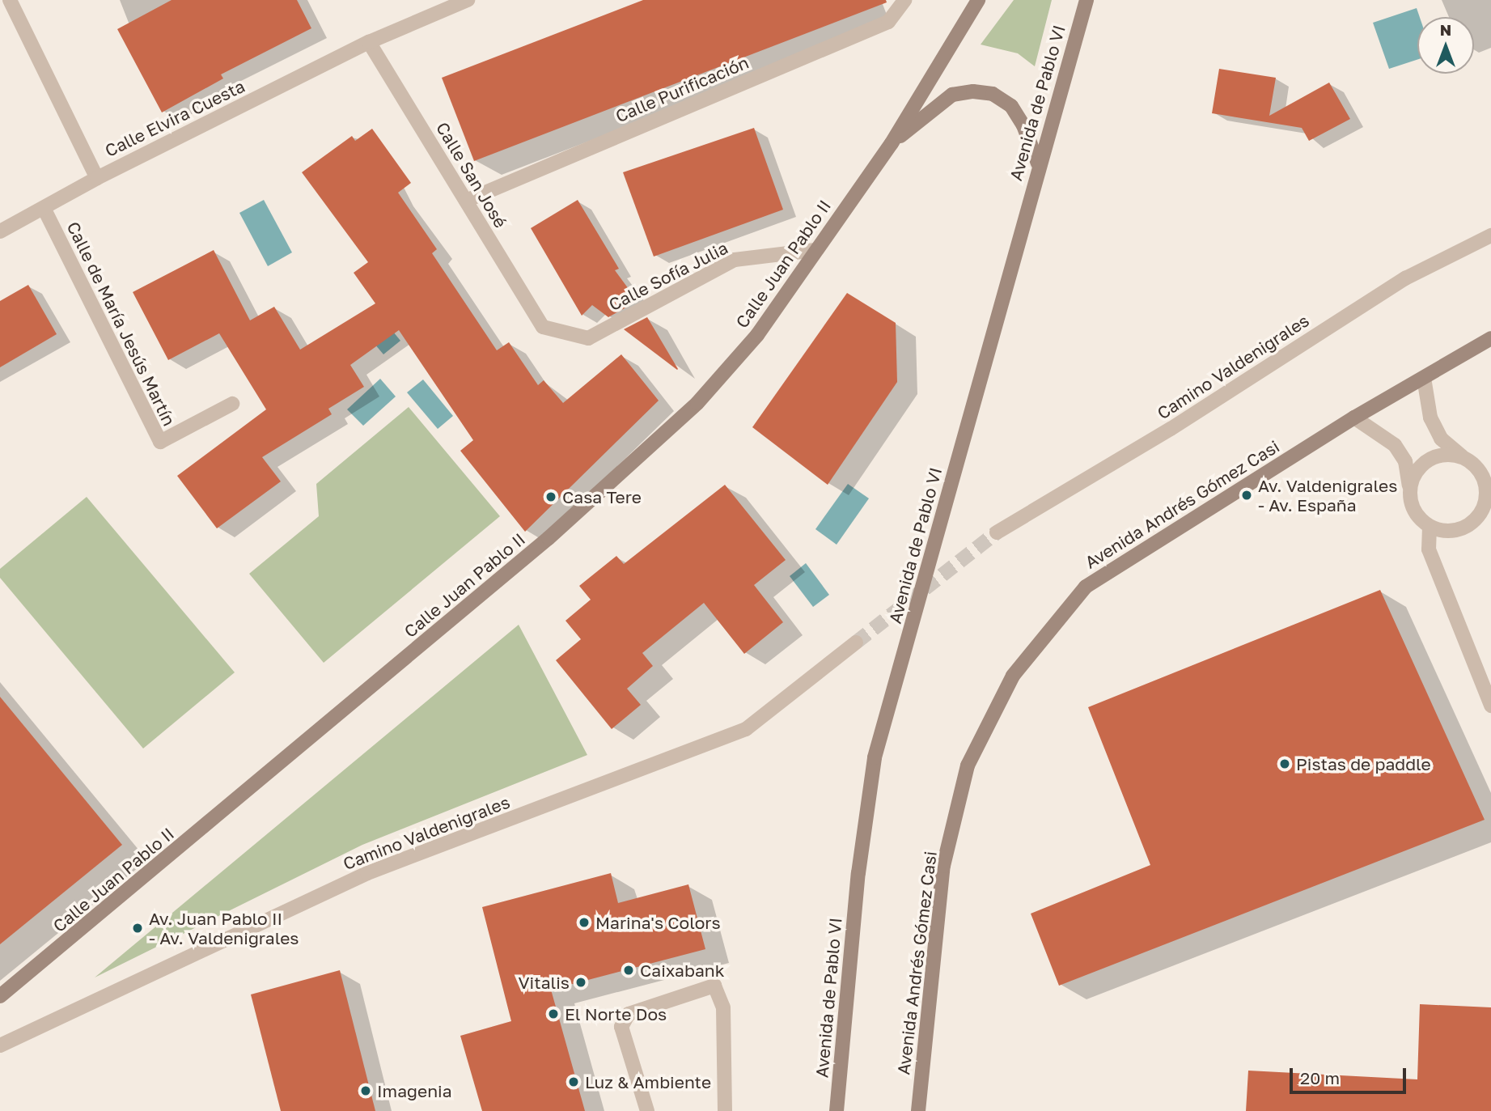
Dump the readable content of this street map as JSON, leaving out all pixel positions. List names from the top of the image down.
{
  "streets": {
    "main road": ["Avenida de Pablo VI", "Calle Juan Pablo II", "Avenida Andrés Gómez Casi"],
    "street": [
      "Calle Purificación",
      "Calle Elvira Cuesta",
      "Calle San José",
      "Calle Sofía Julia",
      "Calle de María Jesús Martín",
      "Camino Valdenigrales"
    ]
  },
  "crossings": [
    ["Calle Purificación", "Calle San José"],
    ["Avenida de Pablo VI", "Calle Juan Pablo II"],
    ["Calle Elvira Cuesta", "Calle San José"],
    ["Calle Elvira Cuesta", "Calle de María Jesús Martín"],
    ["Calle San José", "Calle Sofía Julia"],
    ["Calle Juan Pablo II", "Calle Sofía Julia"]
  ],
  "places": [
    "Av. Valdenigrales - Av. España",
    "Casa Tere",
    "Pistas de paddle",
    "Marina's Colors",
    "Av. Juan Pablo II - Av. Valdenigrales",
    "Caixabank",
    "Vitalis",
    "El Norte Dos",
    "Luz & Ambiente",
    "Imagenia"
  ],
  "scale_bar": "20 m",
  "north": "top"
}
